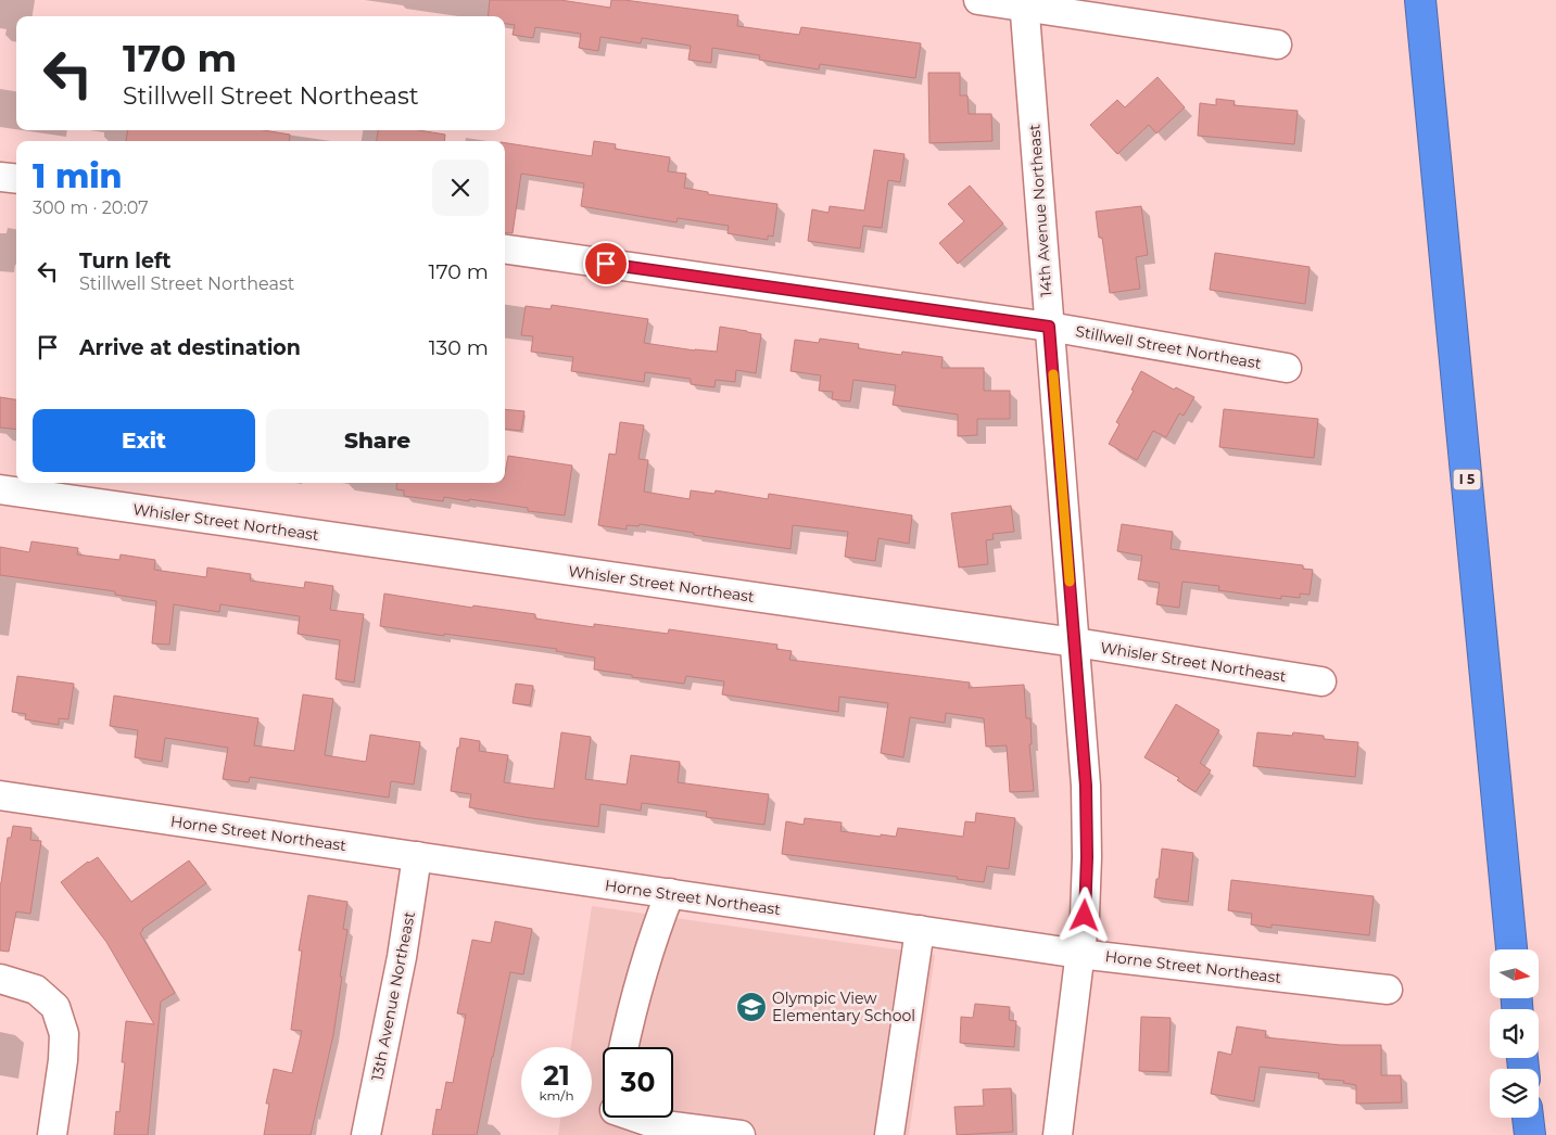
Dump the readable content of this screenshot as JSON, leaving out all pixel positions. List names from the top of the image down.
{
  "streets": {
    "highway": ["I 5"],
    "street": [
      "14th Avenue Northeast",
      "Stillwell Street Northeast",
      "Whisler Street Northeast",
      "Horne Street Northeast",
      "13th Avenue Northeast"
    ]
  },
  "crossings": [
    ["14th Avenue Northeast", "Stillwell Street Northeast"],
    ["14th Avenue Northeast", "Whisler Street Northeast"],
    ["14th Avenue Northeast", "Horne Street Northeast"],
    ["Horne Street Northeast", "13th Avenue Northeast"]
  ],
  "places": {
    "school or university": ["Olympic View Elementary School"]
  },
  "north": "right",
  "page": {
    "turn": ["170 m", "Stillwell Street Northeast"],
    "heading": ["1 min", "300 m · 20:07"],
    "list": [
      {
        "name": "Turn left",
        "note": "Stillwell Street Northeast",
        "value": "170 m"
      },
      {
        "name": "Arrive at destination",
        "value": "130 m"
      }
    ],
    "buttons": ["Exit", "Share"],
    "speed": "21 km/h",
    "limit": "30"
  }
}
